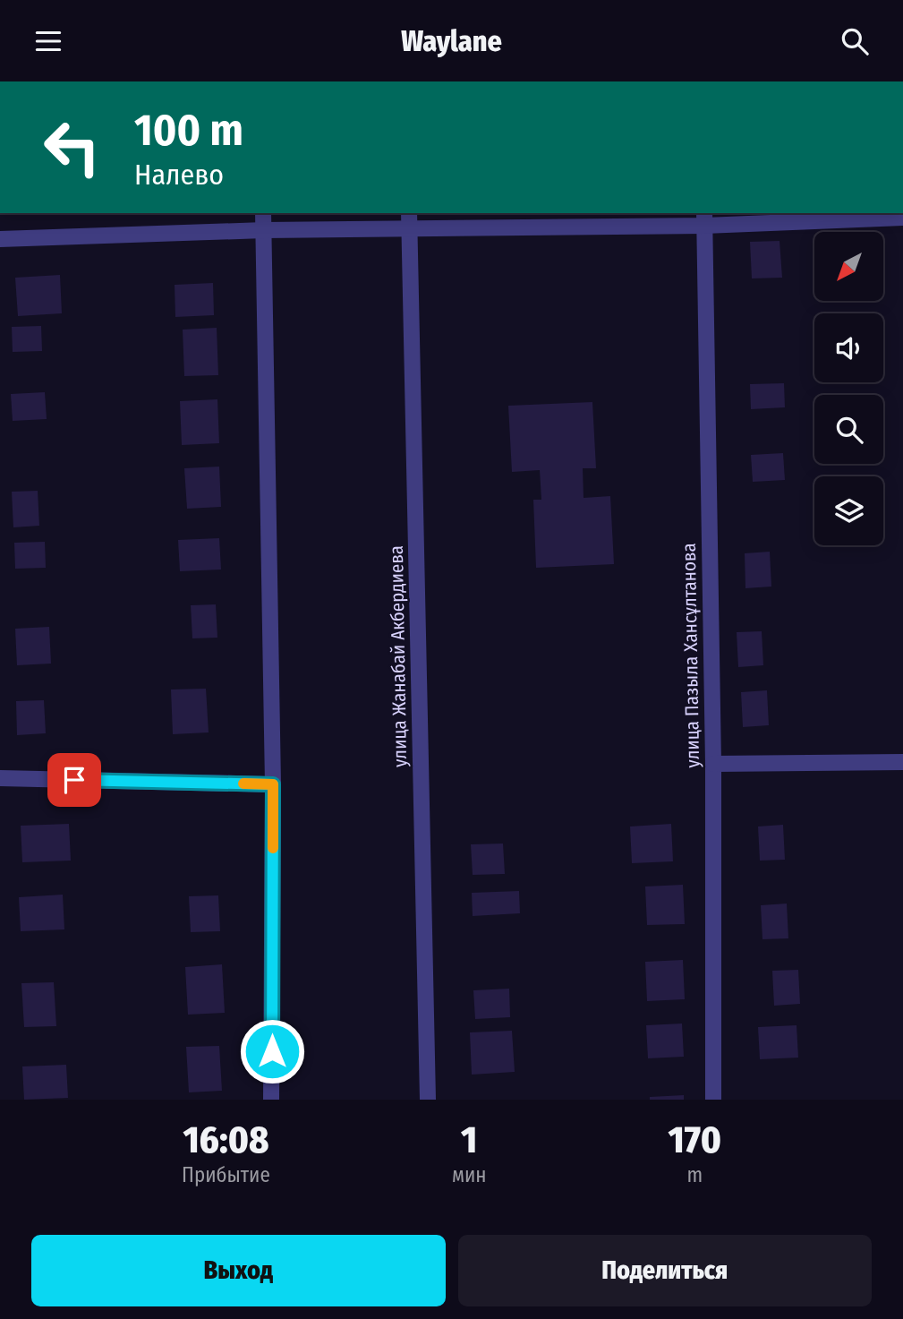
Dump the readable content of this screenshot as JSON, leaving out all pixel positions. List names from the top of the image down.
{
  "streets": {
    "street": ["улица Пазыла Хансұлтанова", "улица Жанабай Акбердиева"]
  },
  "north": "bottom left",
  "page": {
    "header": "Waylane",
    "turn": ["100 m", "Налево"],
    "eta": [
      "16:08",
      "Прибытие",
      "1",
      "мин",
      "170",
      "m"
    ],
    "buttons": ["Выход", "Поделиться"]
  }
}
